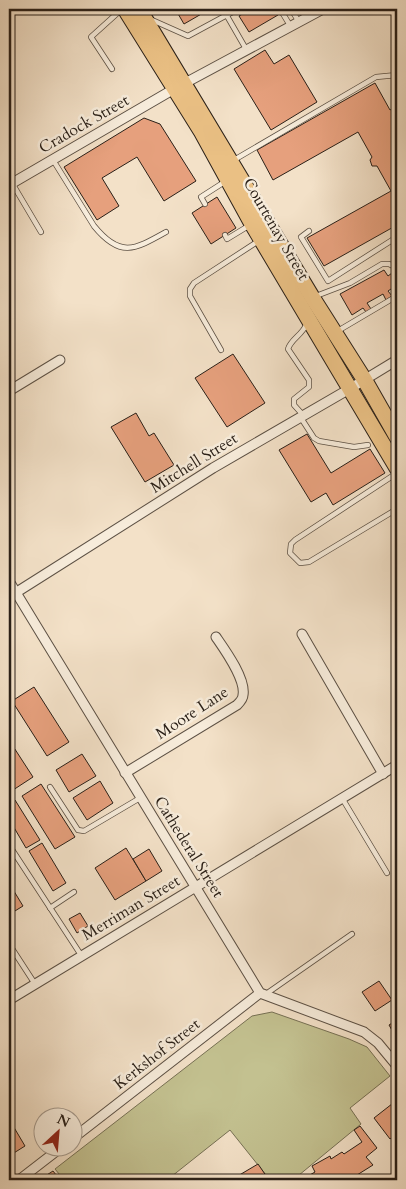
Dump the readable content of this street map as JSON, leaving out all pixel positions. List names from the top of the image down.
{
  "streets": {
    "highway": ["Courtenay Street"],
    "street": [
      "Cradock Street",
      "Mitchell Street",
      "Moore Lane",
      "Cathederal Street",
      "Merriman Street",
      "Kerkshof Street"
    ]
  },
  "crossings": [
    ["Cradock Street", "Courtenay Street"],
    ["Courtenay Street", "Mitchell Street"],
    ["Mitchell Street", "Cathederal Street"],
    ["Moore Lane", "Cathederal Street"],
    ["Cathederal Street", "Merriman Street"],
    ["Cathederal Street", "Kerkshof Street"]
  ],
  "north": "top right"
}
